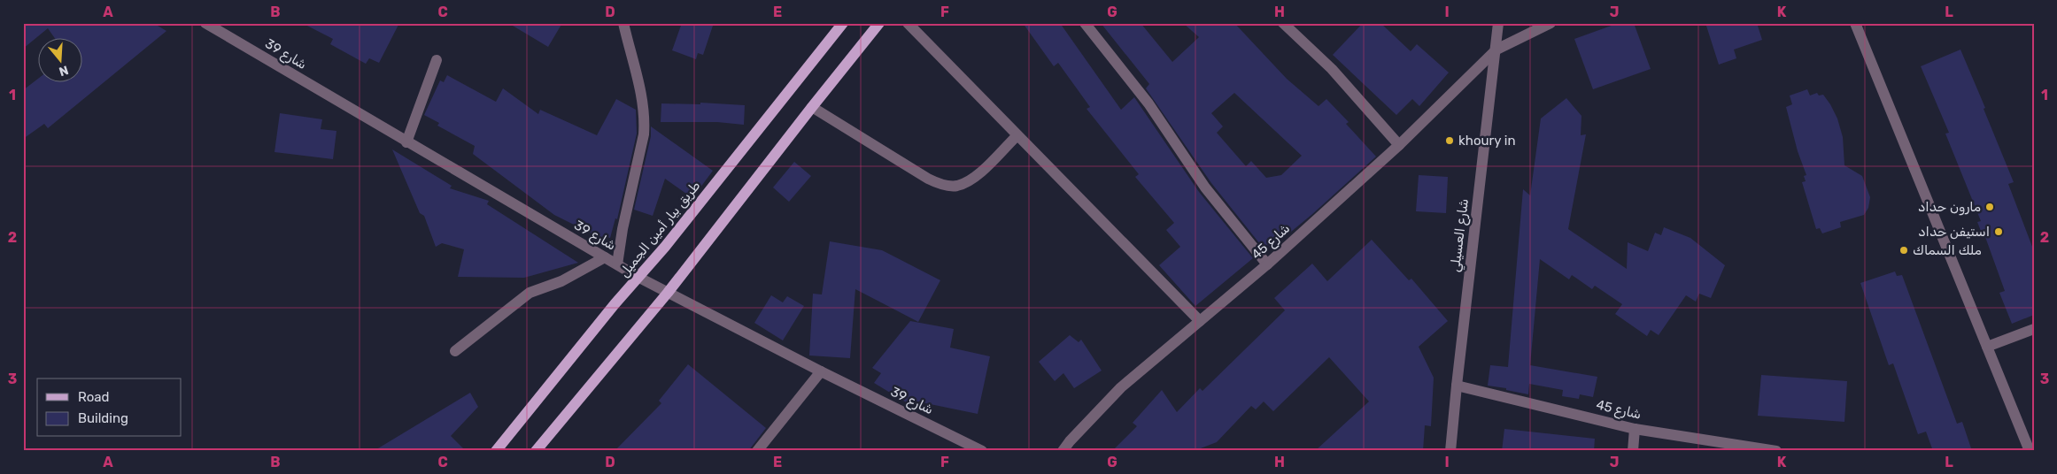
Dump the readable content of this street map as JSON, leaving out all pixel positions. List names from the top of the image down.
{
  "streets": {
    "main road": ["طريق بيار أمين الجميل"],
    "street": ["شارع 39", "شارع العسيلي", "شارع 45"]
  },
  "crossings": [
    ["شارع 39", "طريق بيار أمين الجميل"],
    ["شارع العسيلي", "شارع 45"]
  ],
  "places": [
    "khoury in",
    "مارون حداد",
    "استيفن حداد",
    "ملك السماك"
  ],
  "legend": ["Road", "Building"],
  "north": "bottom",
  "grid": {
    "columns": [
      "A",
      "B",
      "C",
      "D",
      "E",
      "F",
      "G",
      "H",
      "I",
      "J",
      "K",
      "L"
    ],
    "rows": ["1", "2", "3"]
  }
}
